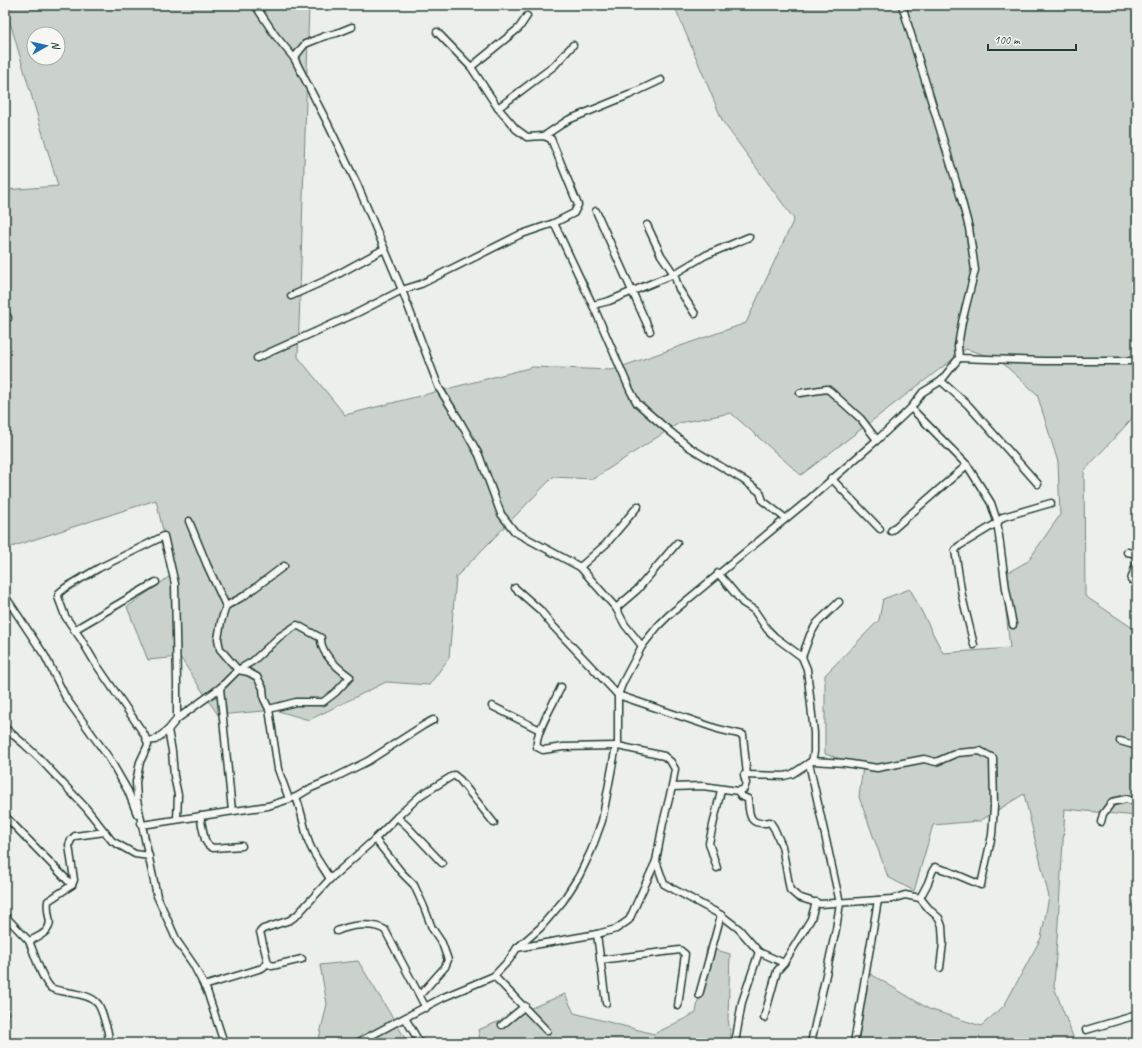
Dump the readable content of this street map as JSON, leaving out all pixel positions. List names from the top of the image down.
{
  "scale_bar": "100 m",
  "north": "right"
}
